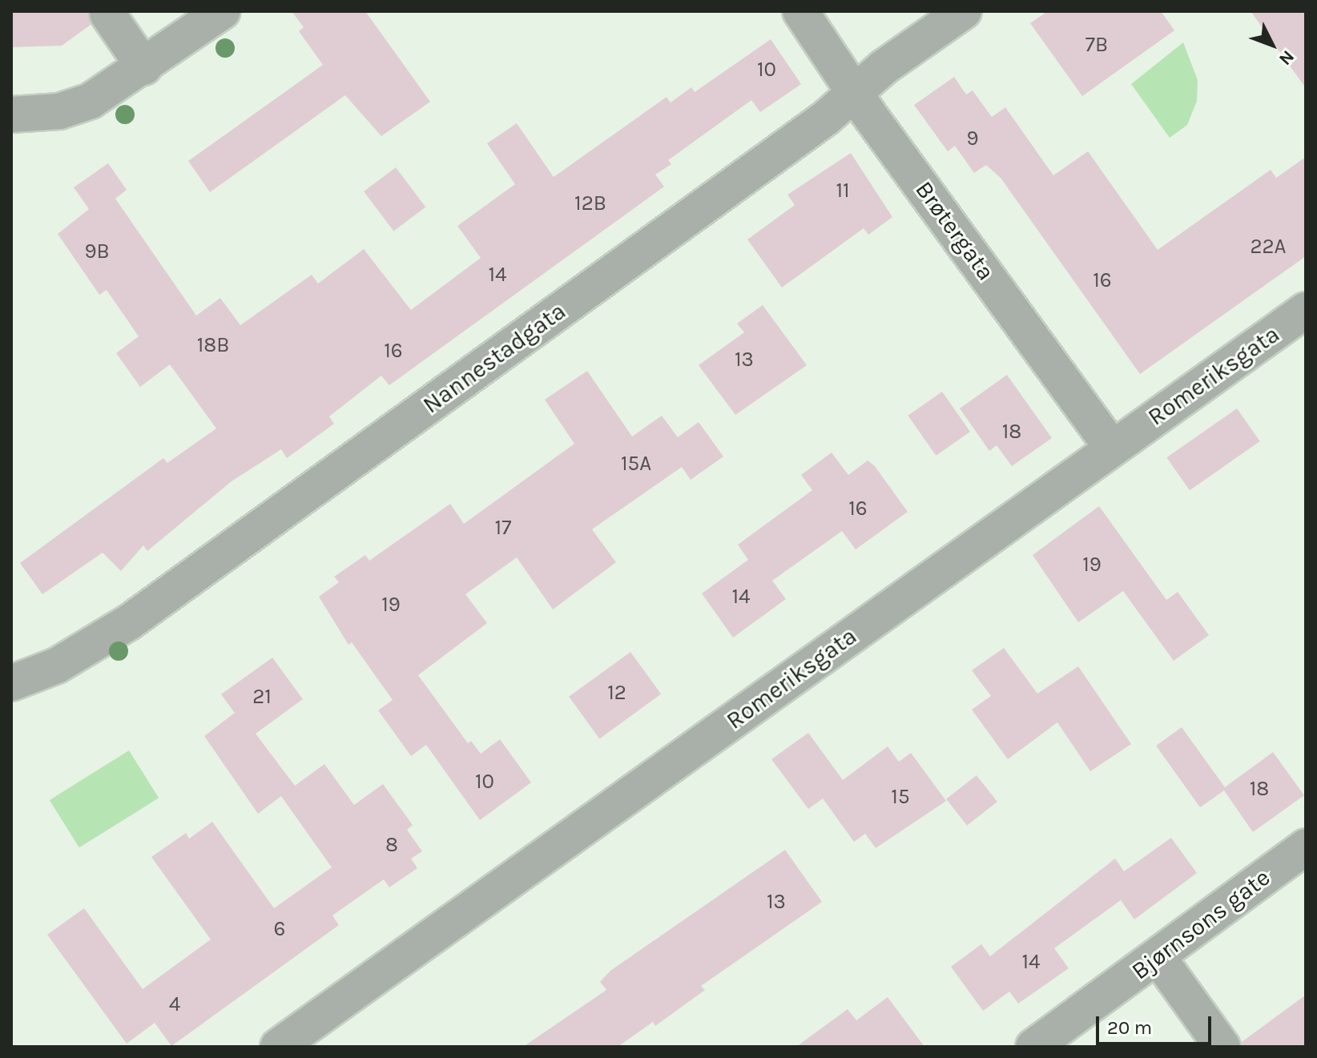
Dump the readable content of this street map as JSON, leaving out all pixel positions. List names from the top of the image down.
{
  "streets": {
    "street": [
      "Brøtergata",
      "Nannestadgata",
      "Romeriksgata",
      "Bjørnsons gate"
    ]
  },
  "crossings": [
    ["Brøtergata", "Nannestadgata"],
    ["Brøtergata", "Romeriksgata"]
  ],
  "house_numbers": [
    "7B",
    "10",
    "9",
    "11",
    "12B",
    "22A",
    "9B",
    "14",
    "16",
    "18B",
    "16",
    "13",
    "18",
    "15A",
    "16",
    "17",
    "19",
    "14",
    "19",
    "12",
    "21",
    "10",
    "18",
    "15",
    "8",
    "13",
    "6",
    "14",
    "4"
  ],
  "scale_bar": "20 m",
  "north": "bottom right"
}
